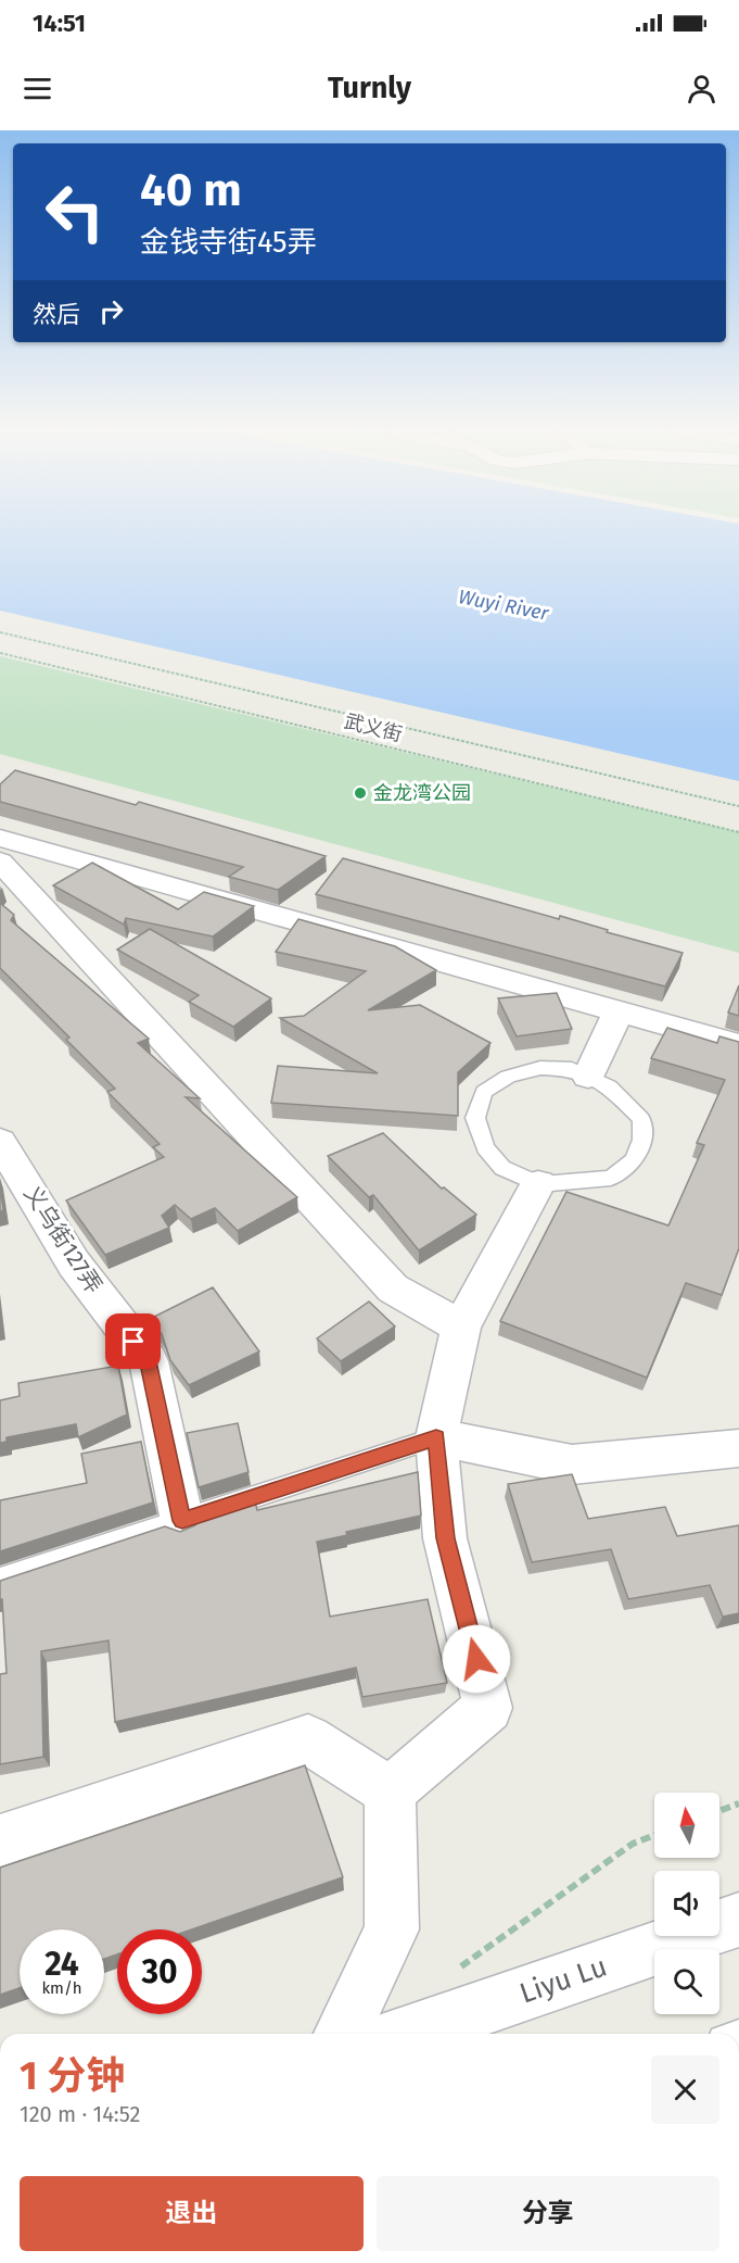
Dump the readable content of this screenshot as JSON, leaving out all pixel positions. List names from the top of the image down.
{
  "streets": {
    "street": ["义乌街127弄", "Liyu Lu"],
    "path": ["武义街"]
  },
  "water": ["Wuyi River"],
  "places": ["金龙湾公园"],
  "north": "top",
  "page": {
    "status": "14:51",
    "header": "Turnly",
    "turn": ["40 m", "金钱寺街45弄"],
    "then": "然后",
    "speed": "24 km/h",
    "limit": "30",
    "heading": ["1 分钟", "120 m · 14:52"],
    "buttons": ["退出", "分享"]
  }
}
